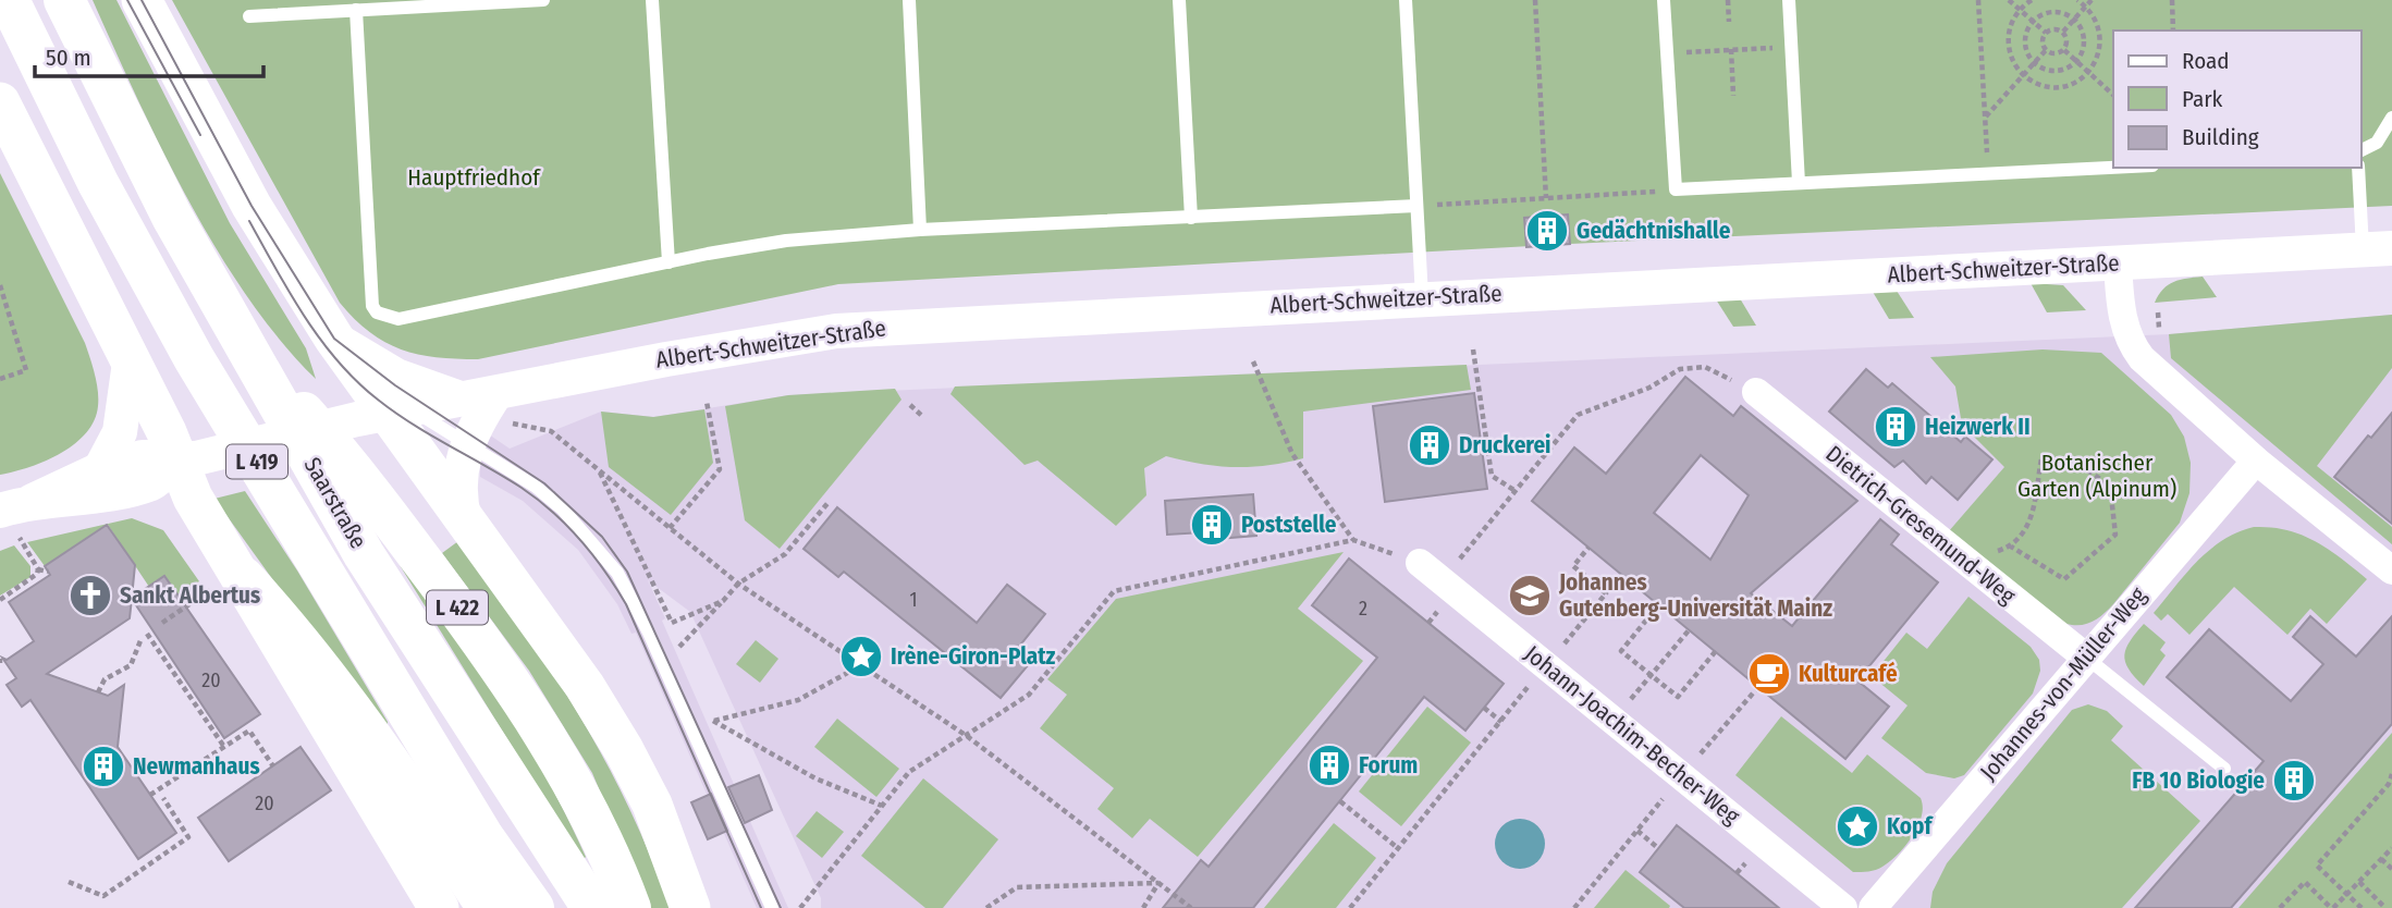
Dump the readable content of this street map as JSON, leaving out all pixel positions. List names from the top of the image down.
{
  "streets": {
    "highway": ["L 419", "Saarstraße", "L 422"],
    "street": [
      "Albert-Schweitzer-Straße",
      "Dietrich-Gresemund-Weg",
      "Johannes-von-Müller-Weg",
      "Johann-Joachim-Becher-Weg"
    ]
  },
  "crossings": [
    ["Dietrich-Gresemund-Weg", "Johannes-von-Müller-Weg"]
  ],
  "parks": ["Hauptfriedhof", "Botanischer Garten (Alpinum)"],
  "places": {
    "building": [
      "Gedächtnishalle",
      "Heizwerk II",
      "Druckerei",
      "Poststelle",
      "Forum",
      "Newmanhaus",
      "FB 10 Biologie"
    ],
    "church": ["Sankt Albertus"],
    "school or university": ["Johannes Gutenberg-Universität Mainz"],
    "place": ["Irène-Giron-Platz", "Kopf"],
    "cafe": ["Kulturcafé"]
  },
  "house_numbers": [
    "1",
    "2",
    "20",
    "20"
  ],
  "legend": ["Road", "Park", "Building"],
  "scale_bar": "50 m"
}
